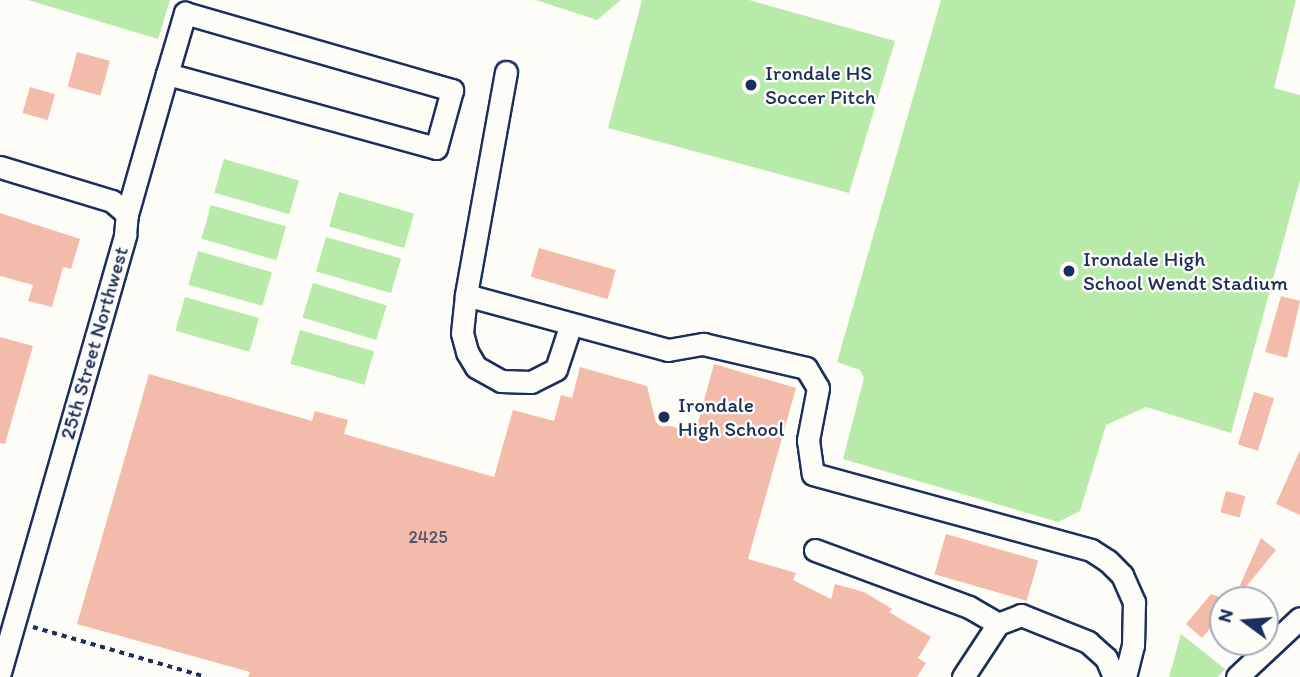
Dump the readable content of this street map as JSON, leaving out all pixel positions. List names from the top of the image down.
{
  "streets": {
    "street": ["25th Street Northwest"]
  },
  "places": ["Irondale HS Soccer Pitch", "Irondale High School Wendt Stadium", "Irondale High School"],
  "house_numbers": ["2425"],
  "north": "left"
}
